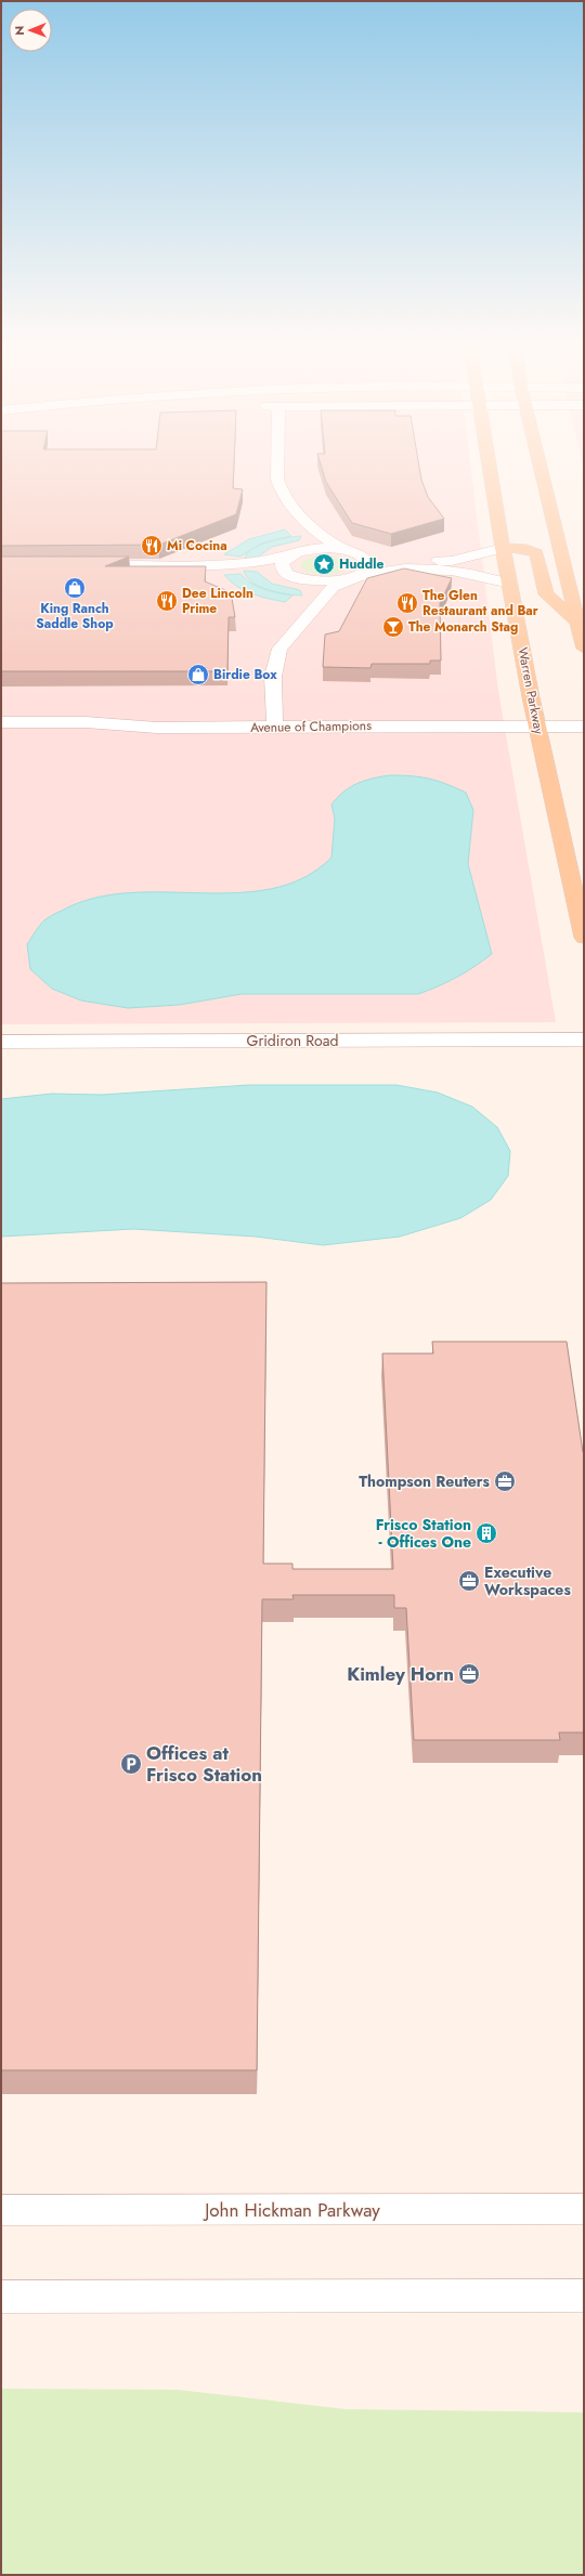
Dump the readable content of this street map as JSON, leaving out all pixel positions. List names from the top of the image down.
{
  "streets": {
    "main road": ["Warren Parkway"],
    "street": ["Avenue of Champions", "Gridiron Road", "John Hickman Parkway"]
  },
  "crossings": [
    ["Warren Parkway", "Avenue of Champions"]
  ],
  "places": {
    "restaurant": ["Mi Cocina", "Dee Lincoln Prime", "The Glen Restaurant and Bar"],
    "place": ["Huddle"],
    "shop": ["King Ranch Saddle Shop", "Birdie Box"],
    "bar": ["The Monarch Stag"],
    "office": ["Thompson Reuters", "Executive Workspaces", "Kimley Horn"],
    "building": ["Frisco Station - Offices One"],
    "parking": ["Offices at Frisco Station"]
  },
  "north": "left"
}
